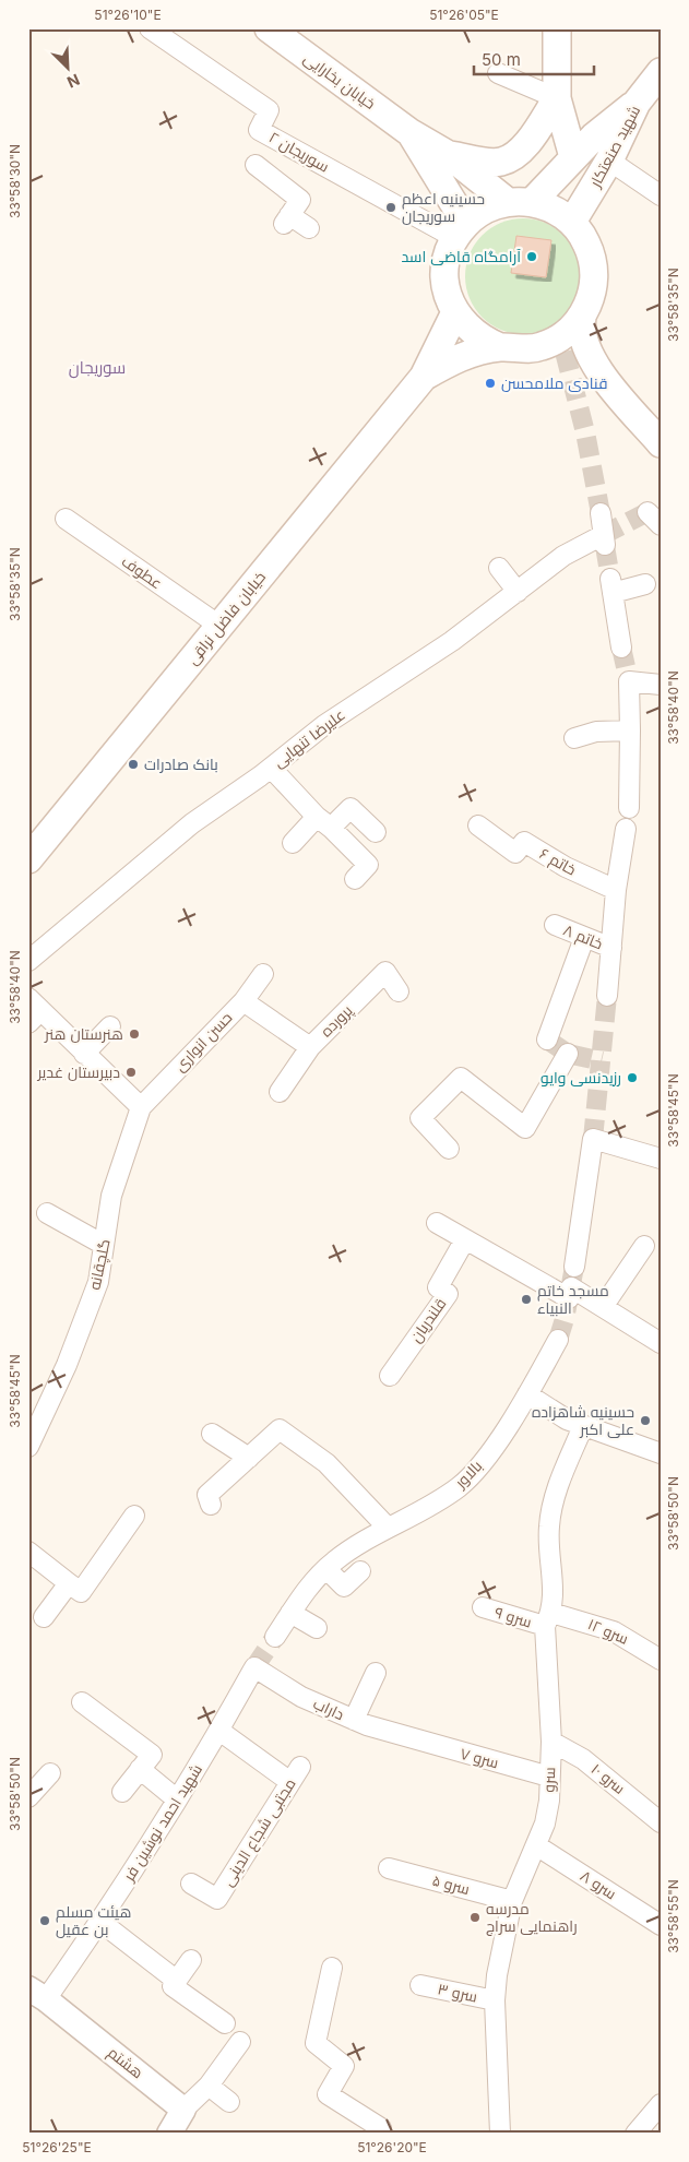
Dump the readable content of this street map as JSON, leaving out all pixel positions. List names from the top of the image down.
{
  "streets": {
    "main road": ["خیابان بخارایی", "شهید صنعتکار", "خیابان فاضل نراقی"],
    "street": [
      "سوریجان ۲",
      "عطوف",
      "علیرضا تنهایی",
      "خاتم ۶",
      "خاتم ۸",
      "پرورده",
      "حسن انواری",
      "گلچقانه",
      "قلندریان",
      "بالاور",
      "سرو ۹",
      "سرو ۱۲",
      "داراب",
      "سرو ۷",
      "سرو ۱۰",
      "سرو",
      "شهید احمد نوشین فر",
      "مجتبی شجاع الدینی",
      "سرو ۵",
      "سرو ۸",
      "سرو ۳",
      "هشتم"
    ]
  },
  "crossings": [
    ["خیابان بخارایی", "شهید صنعتکار"],
    ["خیابان بخارایی", "سوریجان ۲"],
    ["شهید صنعتکار", "سوریجان ۲"],
    ["عطوف", "خیابان فاضل نراقی"],
    ["حسن انواری", "گلچقانه"],
    ["سرو ۹", "سرو ۱۲"],
    ["سرو ۹", "سرو"],
    ["سرو ۱۲", "سرو"],
    ["داراب", "سرو ۷"],
    ["داراب", "شهید احمد نوشین فر"],
    ["سرو ۷", "سرو"],
    ["سرو ۱۰", "سرو"],
    ["سرو", "سرو ۵"],
    ["سرو", "سرو ۸"],
    ["سرو", "سرو ۳"],
    ["شهید احمد نوشین فر", "مجتبی شجاع الدینی"],
    ["شهید احمد نوشین فر", "هشتم"]
  ],
  "districts": ["سوریجان"],
  "places": [
    "حسینیه اعظم سوریجان",
    "آرامگاه قاضی اسد",
    "قنادی ملامحسن",
    "بانک صادرات",
    "هنرستان هنر",
    "دبیرستان غدیر",
    "رزیدنسی وایو",
    "مسجد خاتم النبیاء",
    "حسینیه شاهزاده علی اکبر",
    "مدرسه راهنمایی سراج",
    "هیئت مسلم بن عقیل"
  ],
  "scale_bar": "50 m",
  "north": "bottom right",
  "coordinates": [
    "51°26'10\"E",
    "51°26'05\"E",
    "33°58'30\"N",
    "33°58'35\"N",
    "33°58'40\"N",
    "33°58'45\"N",
    "33°58'50\"N",
    "33°58'55\"N",
    "51°26'25\"E",
    "51°26'20\"E"
  ]
}
